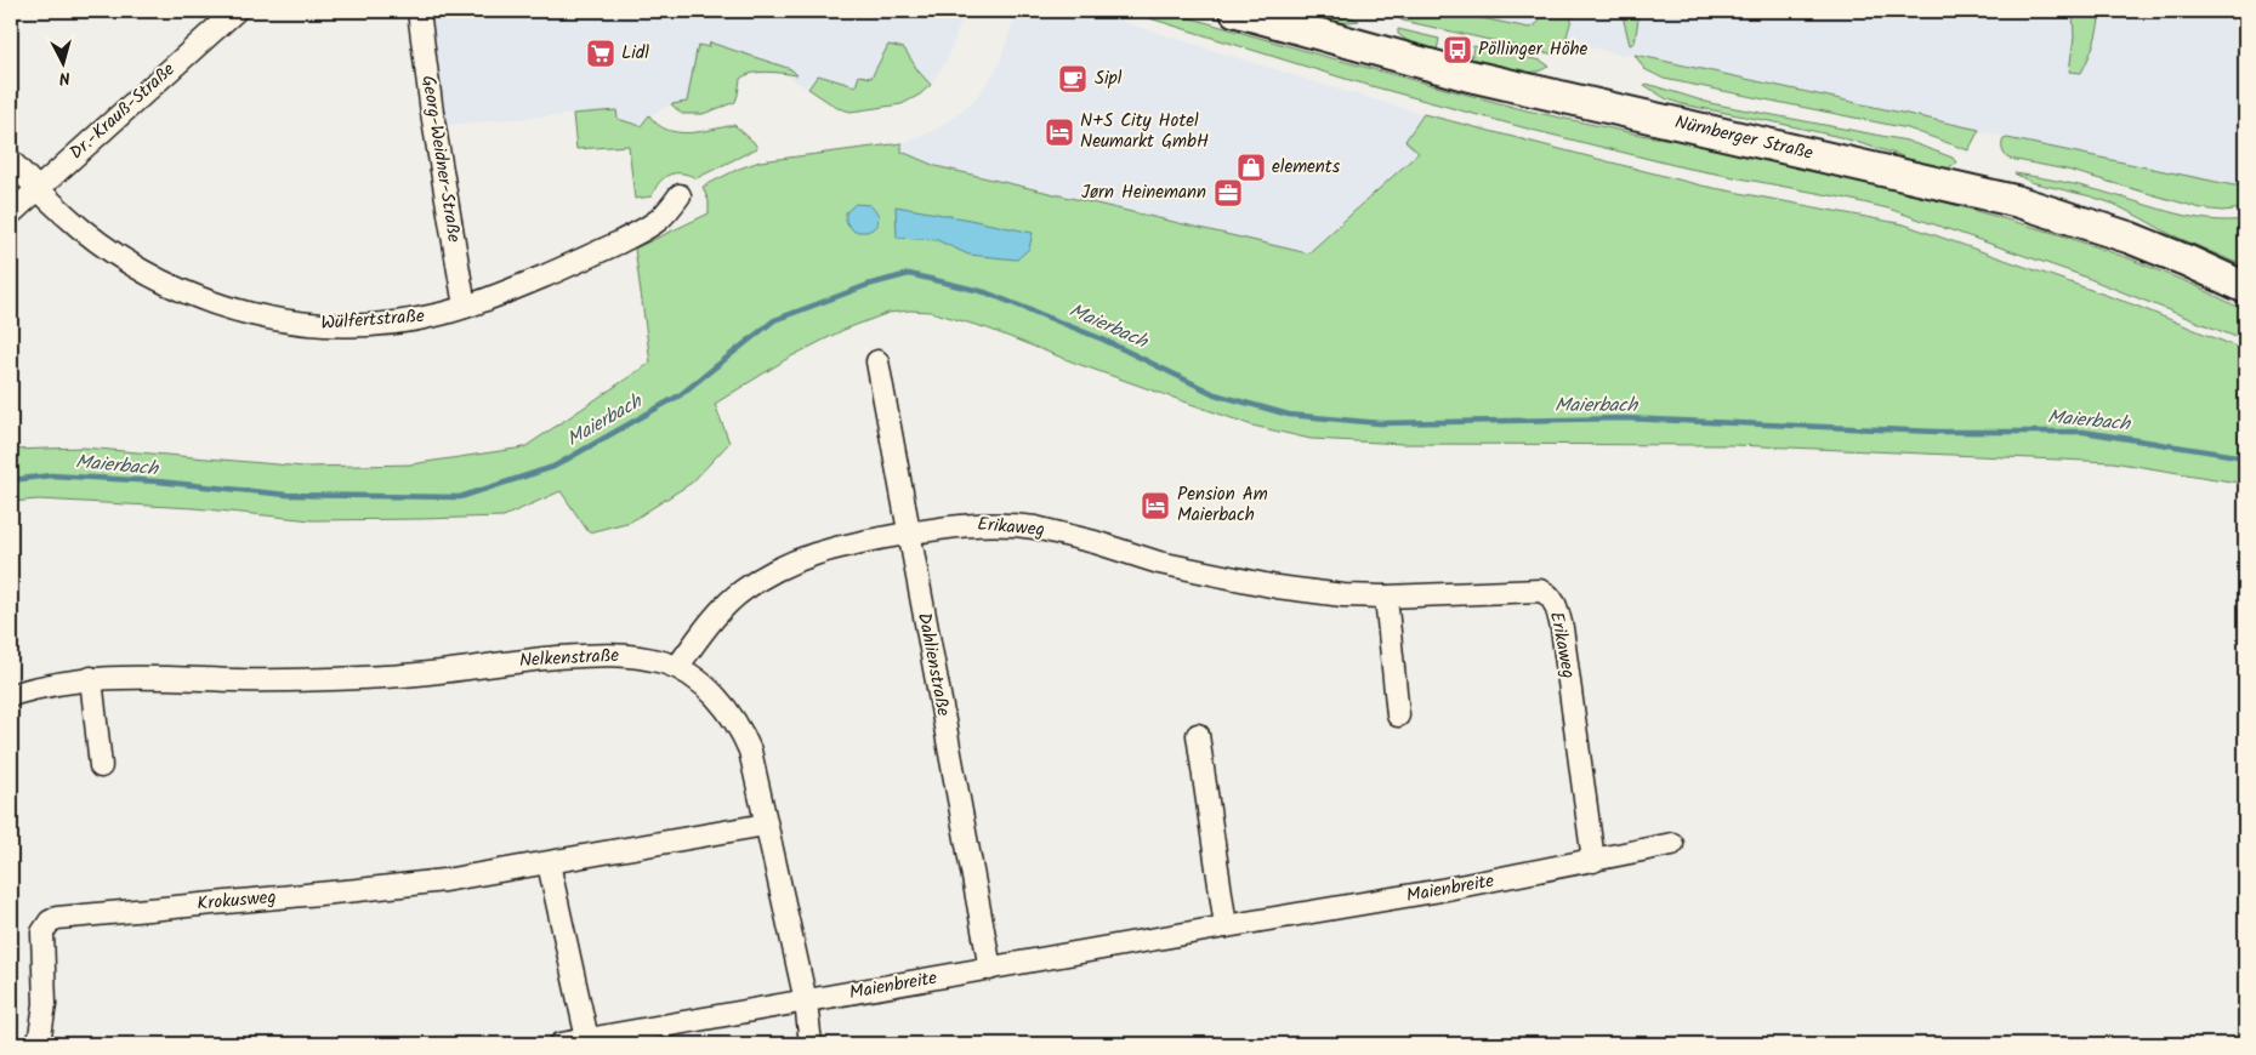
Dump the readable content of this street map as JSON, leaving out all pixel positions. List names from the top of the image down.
{
  "streets": {
    "main road": ["Nürnberger Straße"],
    "street": [
      "Dr.-Krauß-Straße",
      "Georg-Weidner-Straße",
      "Wülfertstraße",
      "Erikaweg",
      "Nelkenstraße",
      "Dahlienstraße",
      "Maienbreite",
      "Krokusweg"
    ]
  },
  "crossings": [
    ["Dr.-Krauß-Straße", "Wülfertstraße"],
    ["Georg-Weidner-Straße", "Wülfertstraße"],
    ["Erikaweg", "Nelkenstraße"],
    ["Erikaweg", "Dahlienstraße"],
    ["Erikaweg", "Maienbreite"],
    ["Nelkenstraße", "Maienbreite"],
    ["Nelkenstraße", "Krokusweg"],
    ["Dahlienstraße", "Maienbreite"]
  ],
  "water": ["Maierbach"],
  "places": {
    "bus stop": ["Pöllinger Höhe"],
    "supermarket": ["Lidl"],
    "cafe": ["Sipl"],
    "hotel": ["N+S City Hotel Neumarkt GmbH", "Pension Am Maierbach"],
    "shop": ["elements"],
    "office": ["Jørn Heinemann"]
  },
  "north": "bottom"
}
